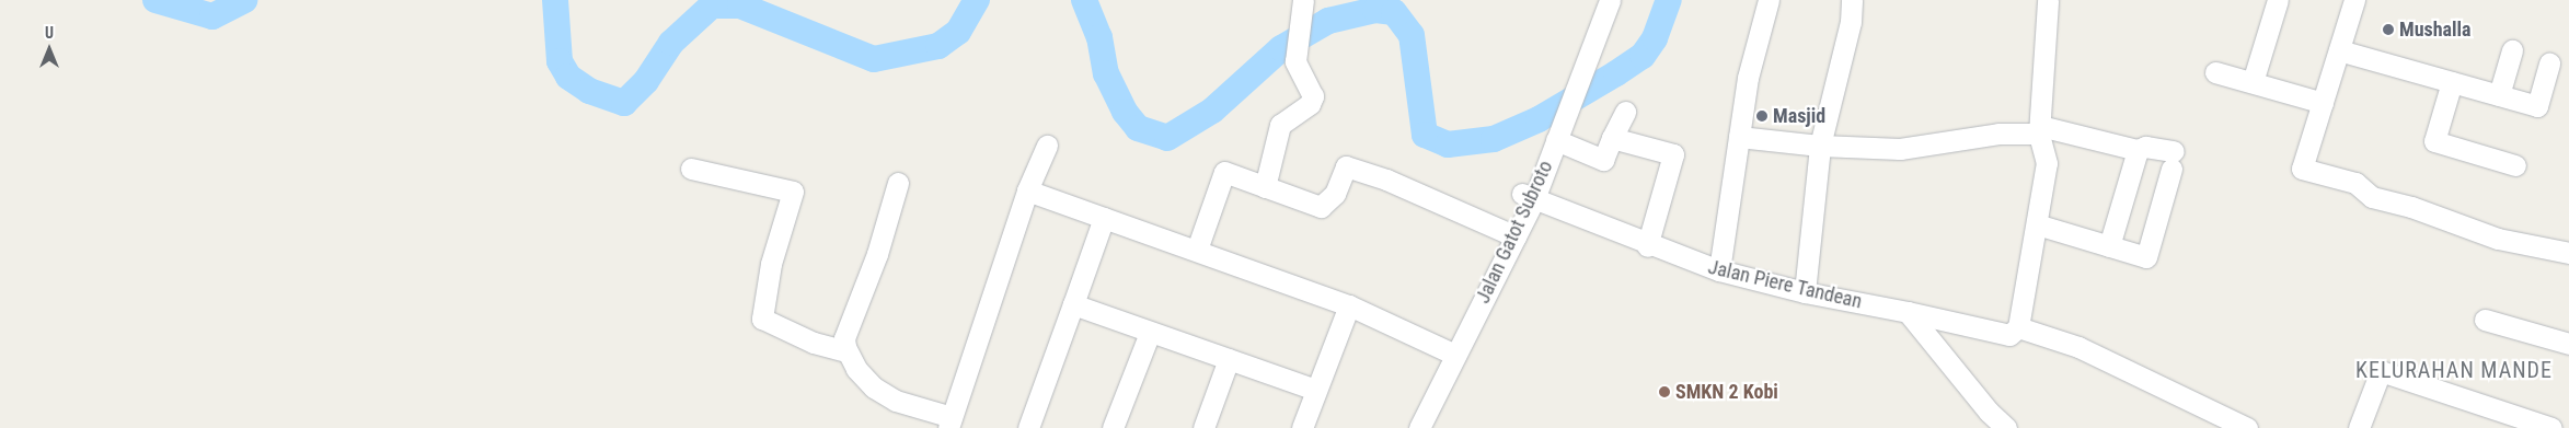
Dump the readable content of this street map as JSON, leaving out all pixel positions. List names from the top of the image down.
{
  "streets": {
    "street": ["Jalan Gatot Subroto", "Jalan Piere Tandean"]
  },
  "crossings": [
    ["Jalan Gatot Subroto", "Jalan Piere Tandean"]
  ],
  "districts": ["KELURAHAN MANDE"],
  "places": ["Mushalla", "Masjid", "SMKN 2 Kobi"],
  "north": "top"
}
